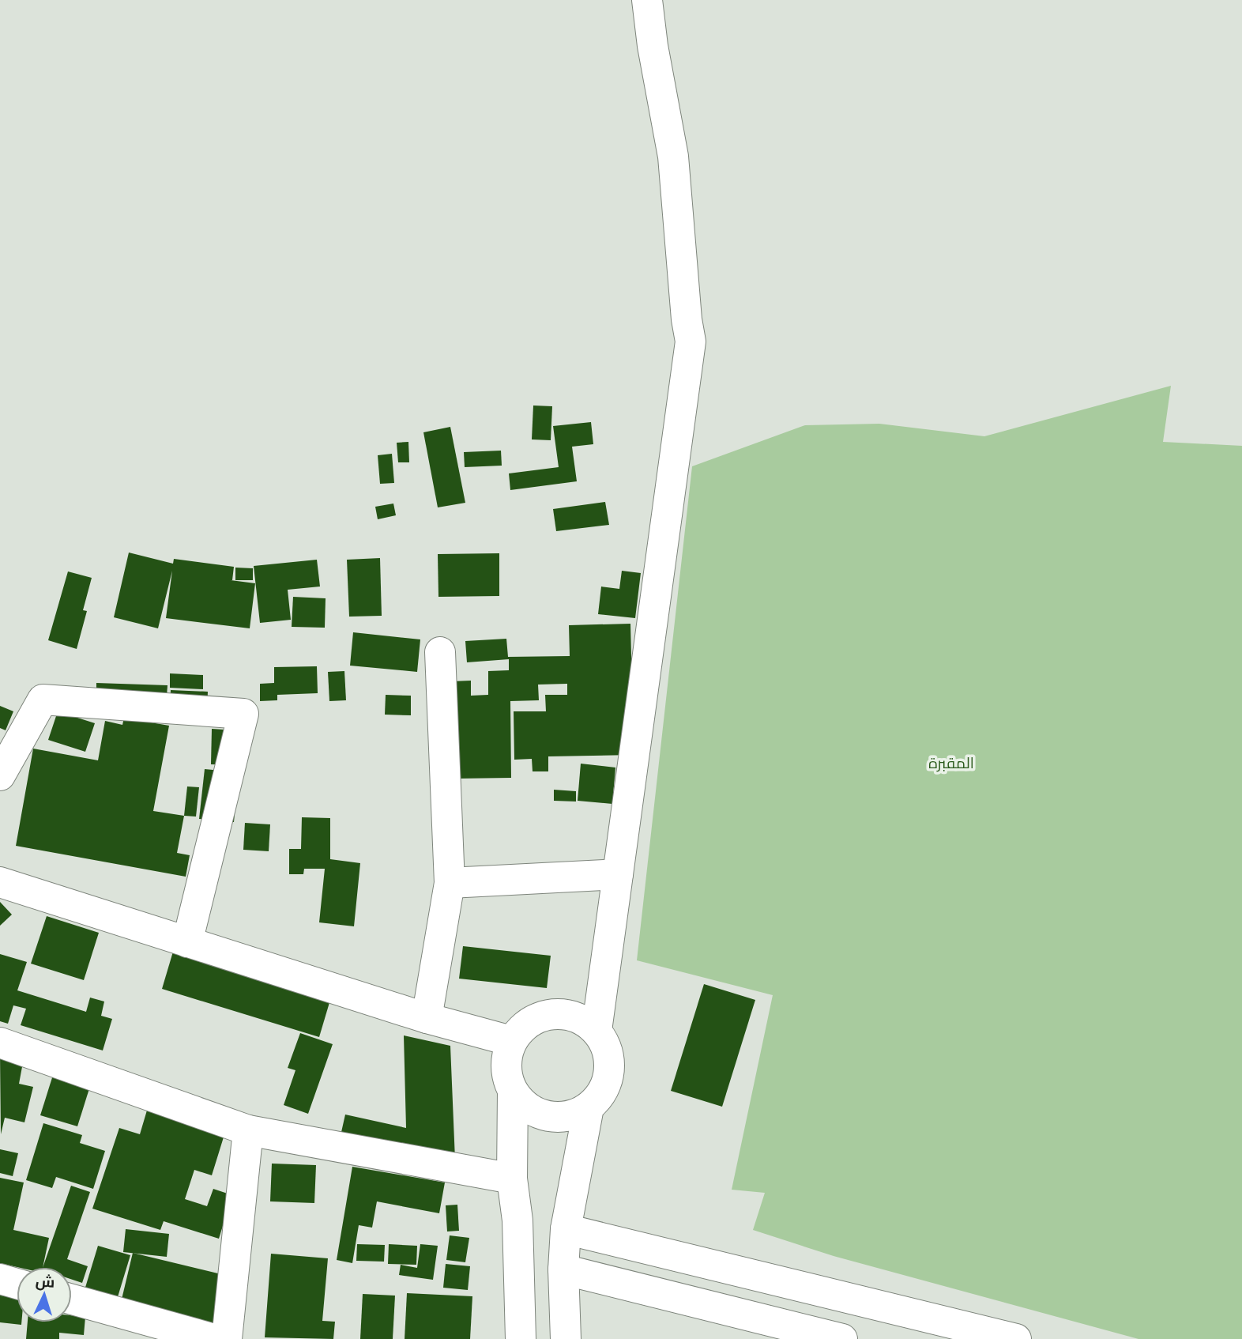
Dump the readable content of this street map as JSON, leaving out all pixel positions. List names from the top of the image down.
{
  "parks": ["المقبرة"],
  "north": "top"
}
